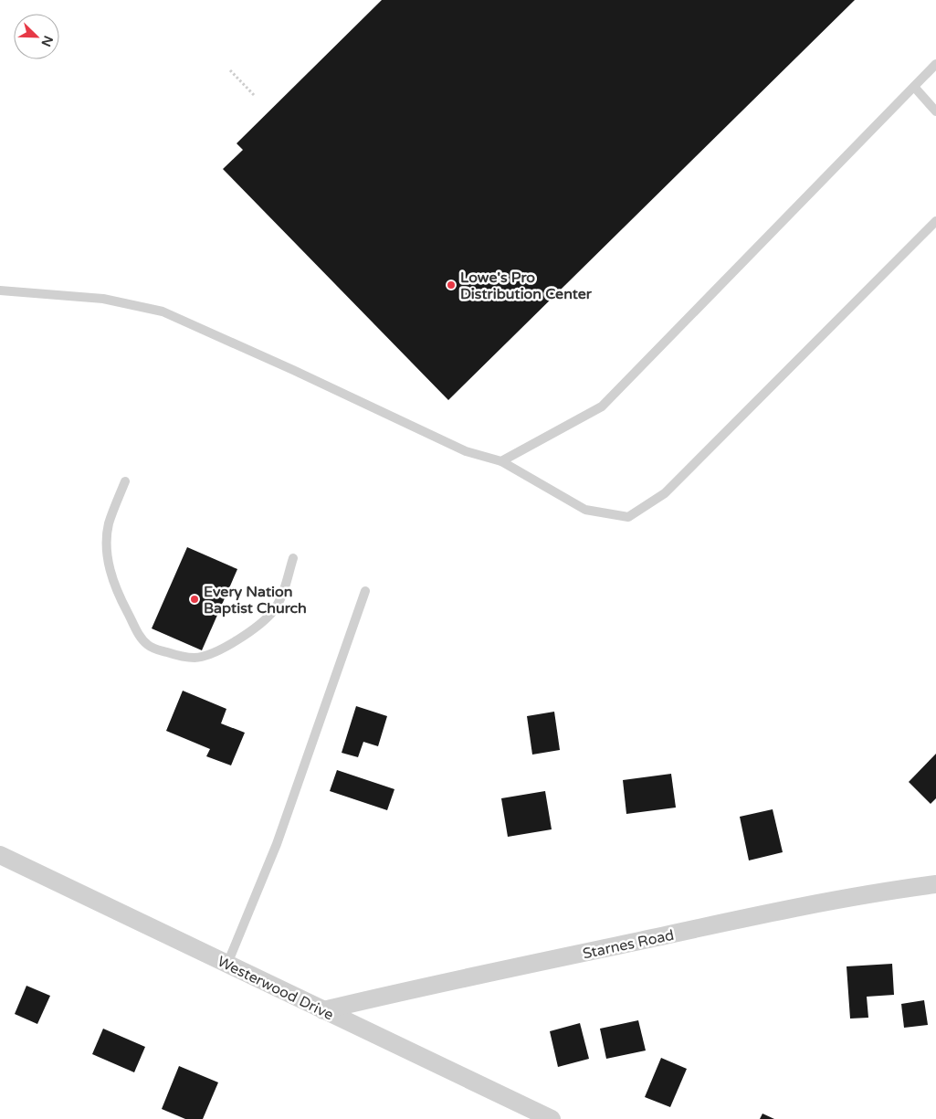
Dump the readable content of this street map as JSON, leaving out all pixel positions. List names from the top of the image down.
{
  "streets": {
    "street": ["Starnes Road", "Westerwood Drive"]
  },
  "crossings": [
    ["Starnes Road", "Westerwood Drive"]
  ],
  "places": ["Lowe's Pro Distribution Center", "Every Nation Baptist Church"],
  "north": "bottom right"
}
